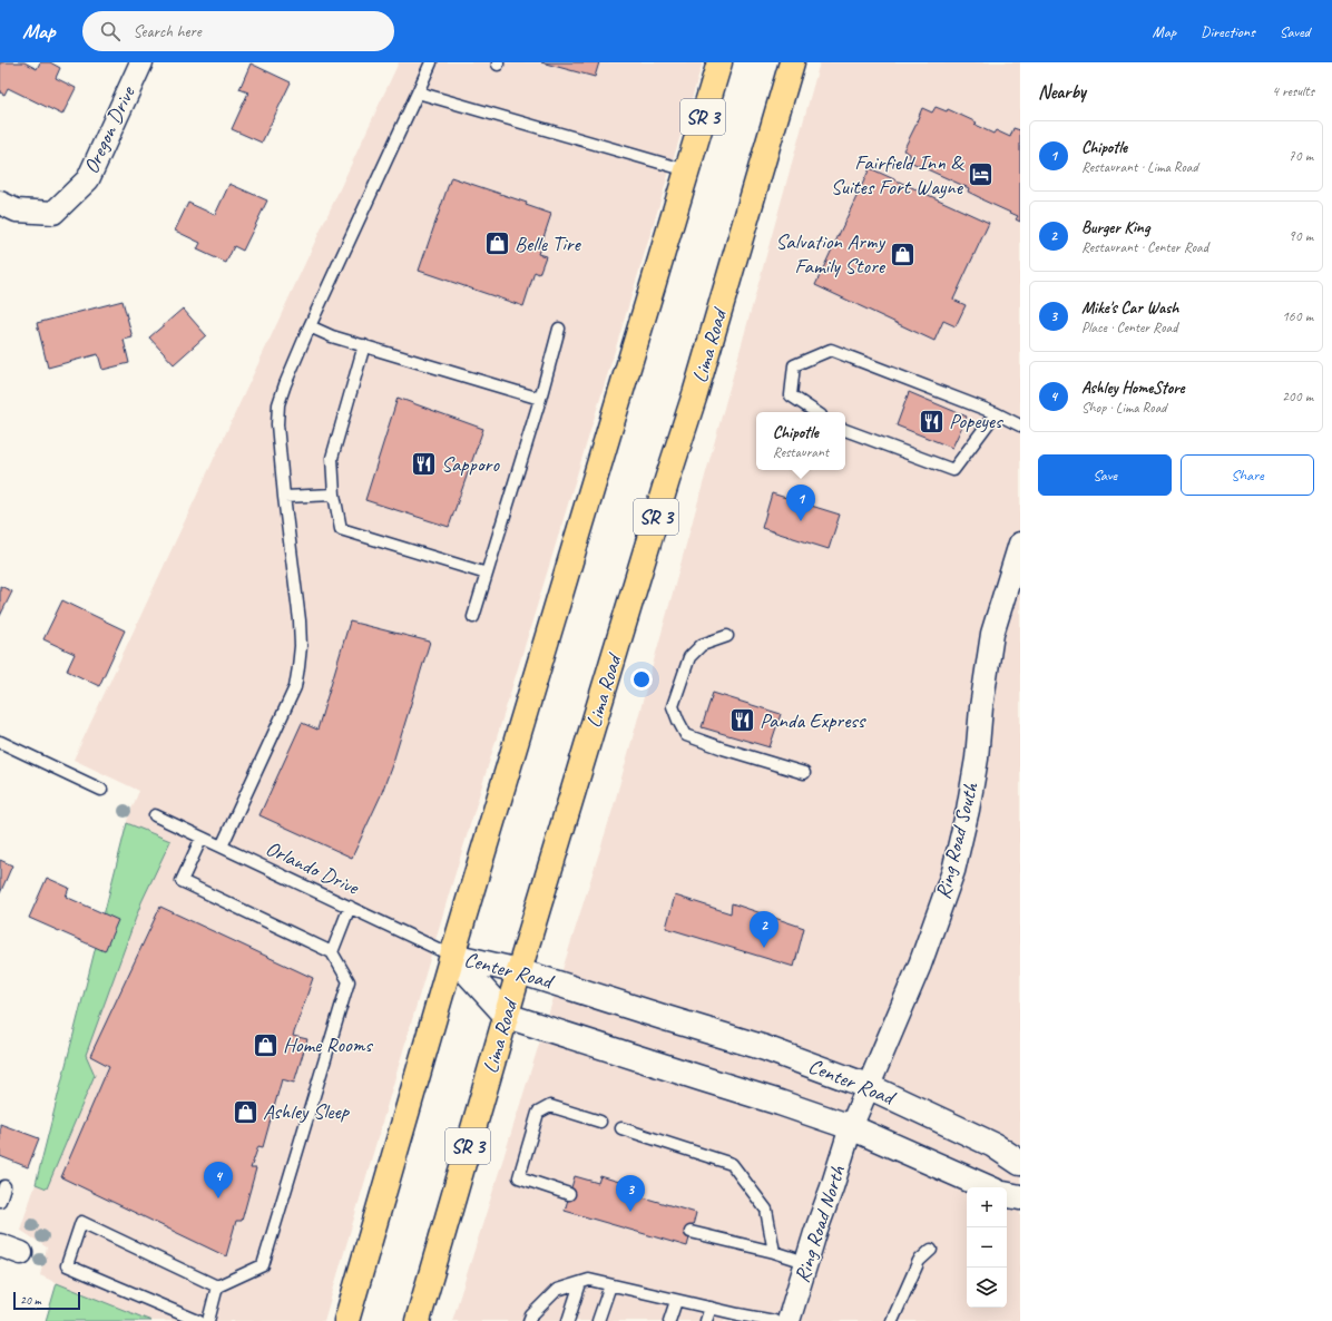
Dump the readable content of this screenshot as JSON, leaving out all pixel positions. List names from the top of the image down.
{
  "streets": {
    "highway": ["SR 3", "Lima Road"],
    "street": [
      "Oregon Drive",
      "Ring Road South",
      "Center Road",
      "Ring Road North"
    ],
    "lane": ["Orlando Drive"]
  },
  "crossings": [
    ["SR 3", "Orlando Drive"],
    ["SR 3", "Center Road"],
    ["Lima Road", "Center Road"],
    ["Ring Road South", "Center Road"],
    ["Ring Road South", "Ring Road North"],
    ["Orlando Drive", "Center Road"],
    ["Center Road", "Ring Road North"]
  ],
  "places": {
    "hotel": ["Fairfield Inn & Suites Fort Wayne"],
    "shop": [
      "Belle Tire",
      "Salvation Army Family Store",
      "Home Rooms",
      "Ashley Sleep"
    ],
    "restaurant": ["Popeyes", "Sapporo", "Panda Express"]
  },
  "scale_bar": "20 m",
  "page": {
    "header": "Map",
    "search": "Search here",
    "nav": ["Map", "Directions", "Saved"],
    "heading": ["Nearby", "4 results"],
    "list": [
      {
        "mark": "1",
        "name": "Chipotle",
        "note": "Restaurant · Lima Road",
        "value": "70 m"
      },
      {
        "mark": "2",
        "name": "Burger King",
        "note": "Restaurant · Center Road",
        "value": "90 m"
      },
      {
        "mark": "3",
        "name": "Mike's Car Wash",
        "note": "Place · Center Road",
        "value": "160 m"
      },
      {
        "mark": "4",
        "name": "Ashley HomeStore",
        "note": "Shop · Lima Road",
        "value": "200 m"
      }
    ],
    "popup": ["Chipotle", "Restaurant"],
    "buttons": ["Save", "Share"],
    "pins": [
      "1",
      "2",
      "4",
      "3"
    ],
    "map_buttons": ["+", "−"],
    "scale": "20 m"
  }
}
